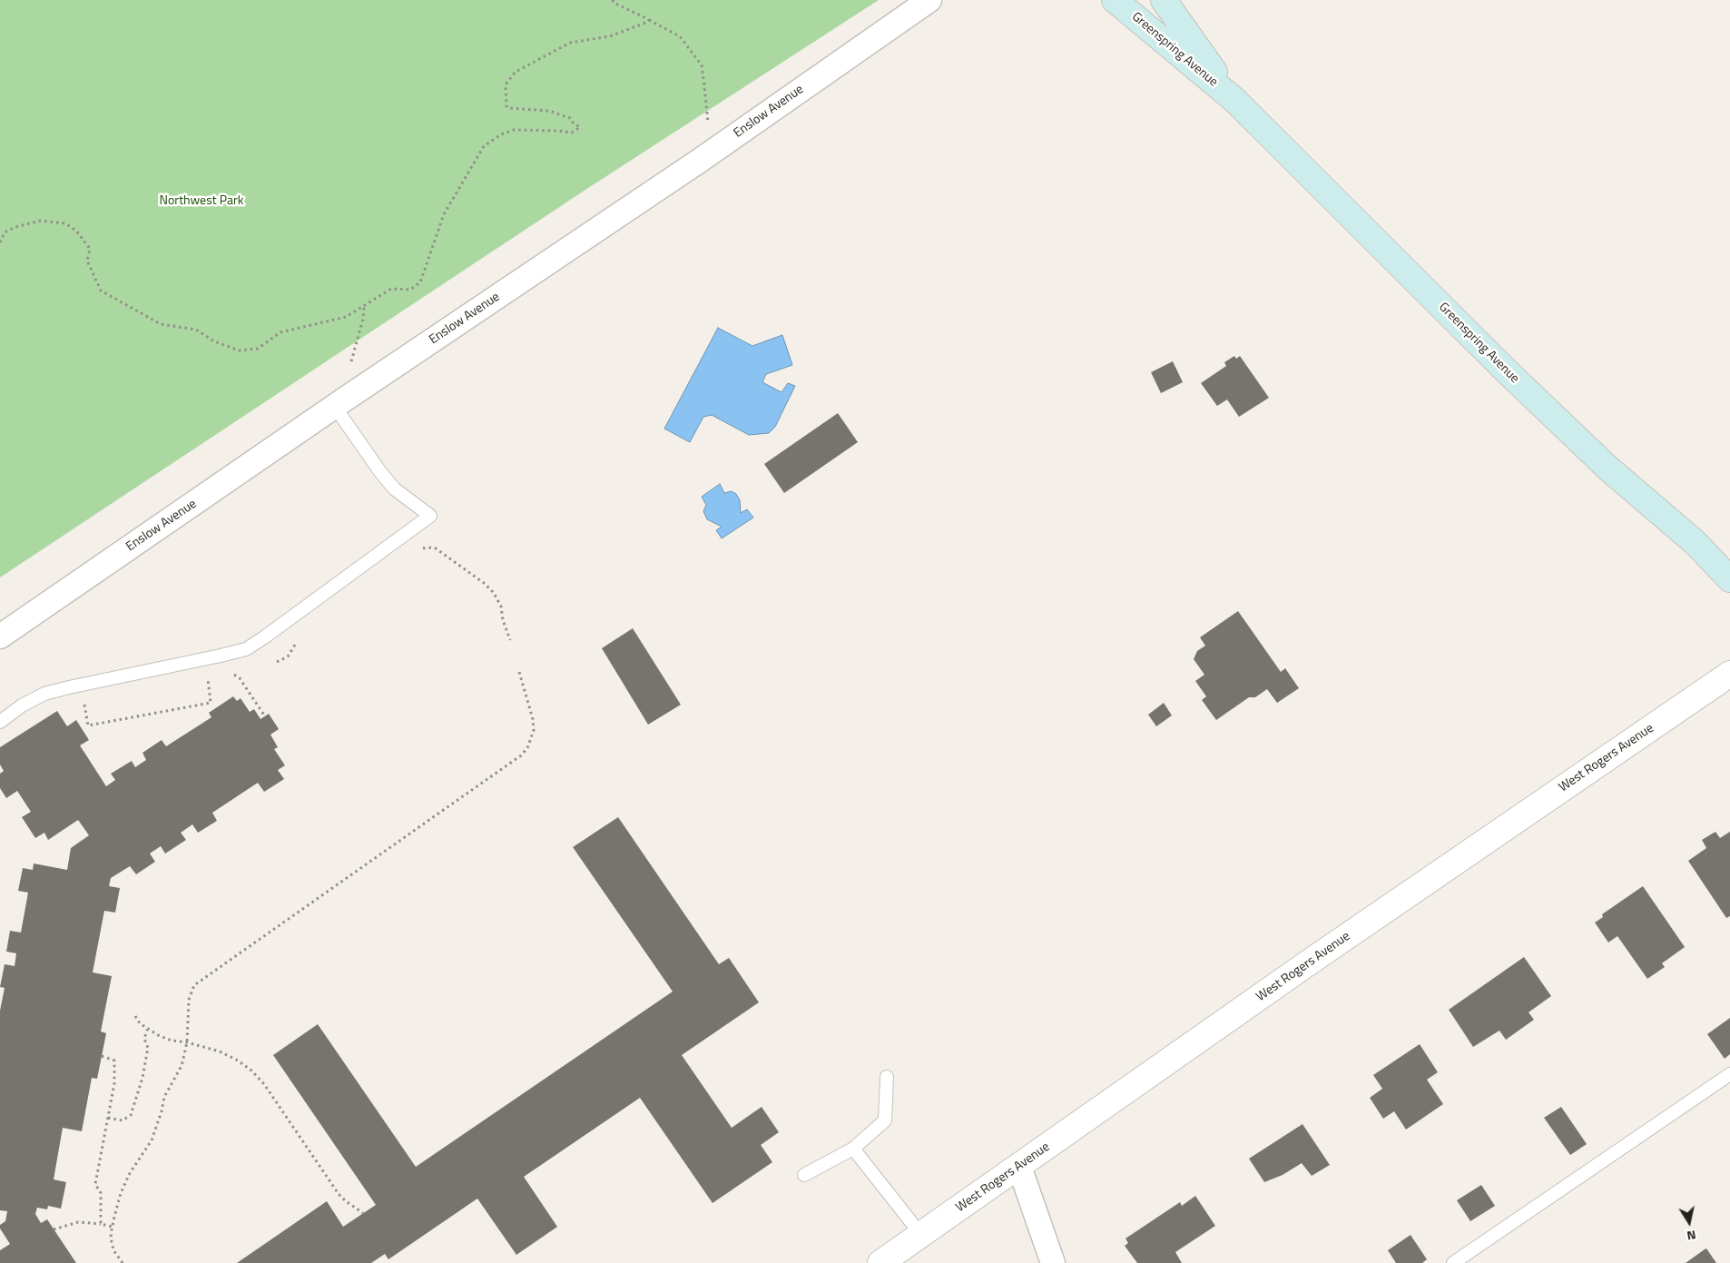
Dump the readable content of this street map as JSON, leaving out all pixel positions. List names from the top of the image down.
{
  "streets": {
    "main road": ["Greenspring Avenue"],
    "street": ["Enslow Avenue", "West Rogers Avenue"]
  },
  "parks": ["Northwest Park"],
  "north": "bottom"
}
